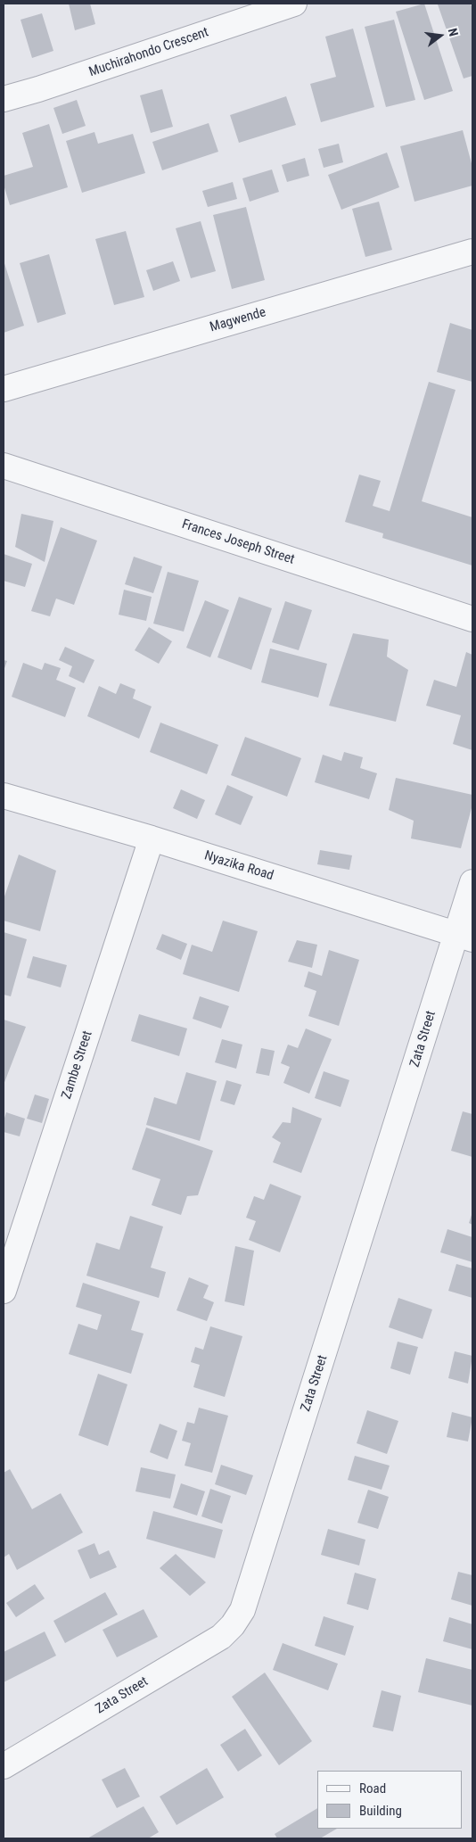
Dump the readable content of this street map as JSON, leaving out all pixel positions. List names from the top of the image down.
{
  "streets": {
    "street": [
      "Muchirahondo Crescent",
      "Magwende",
      "Frances Joseph Street",
      "Nyazika Road",
      "Zata Street",
      "Zambe Street"
    ]
  },
  "crossings": [
    ["Nyazika Road", "Zata Street"],
    ["Nyazika Road", "Zambe Street"]
  ],
  "legend": ["Road", "Building"],
  "north": "right"
}
